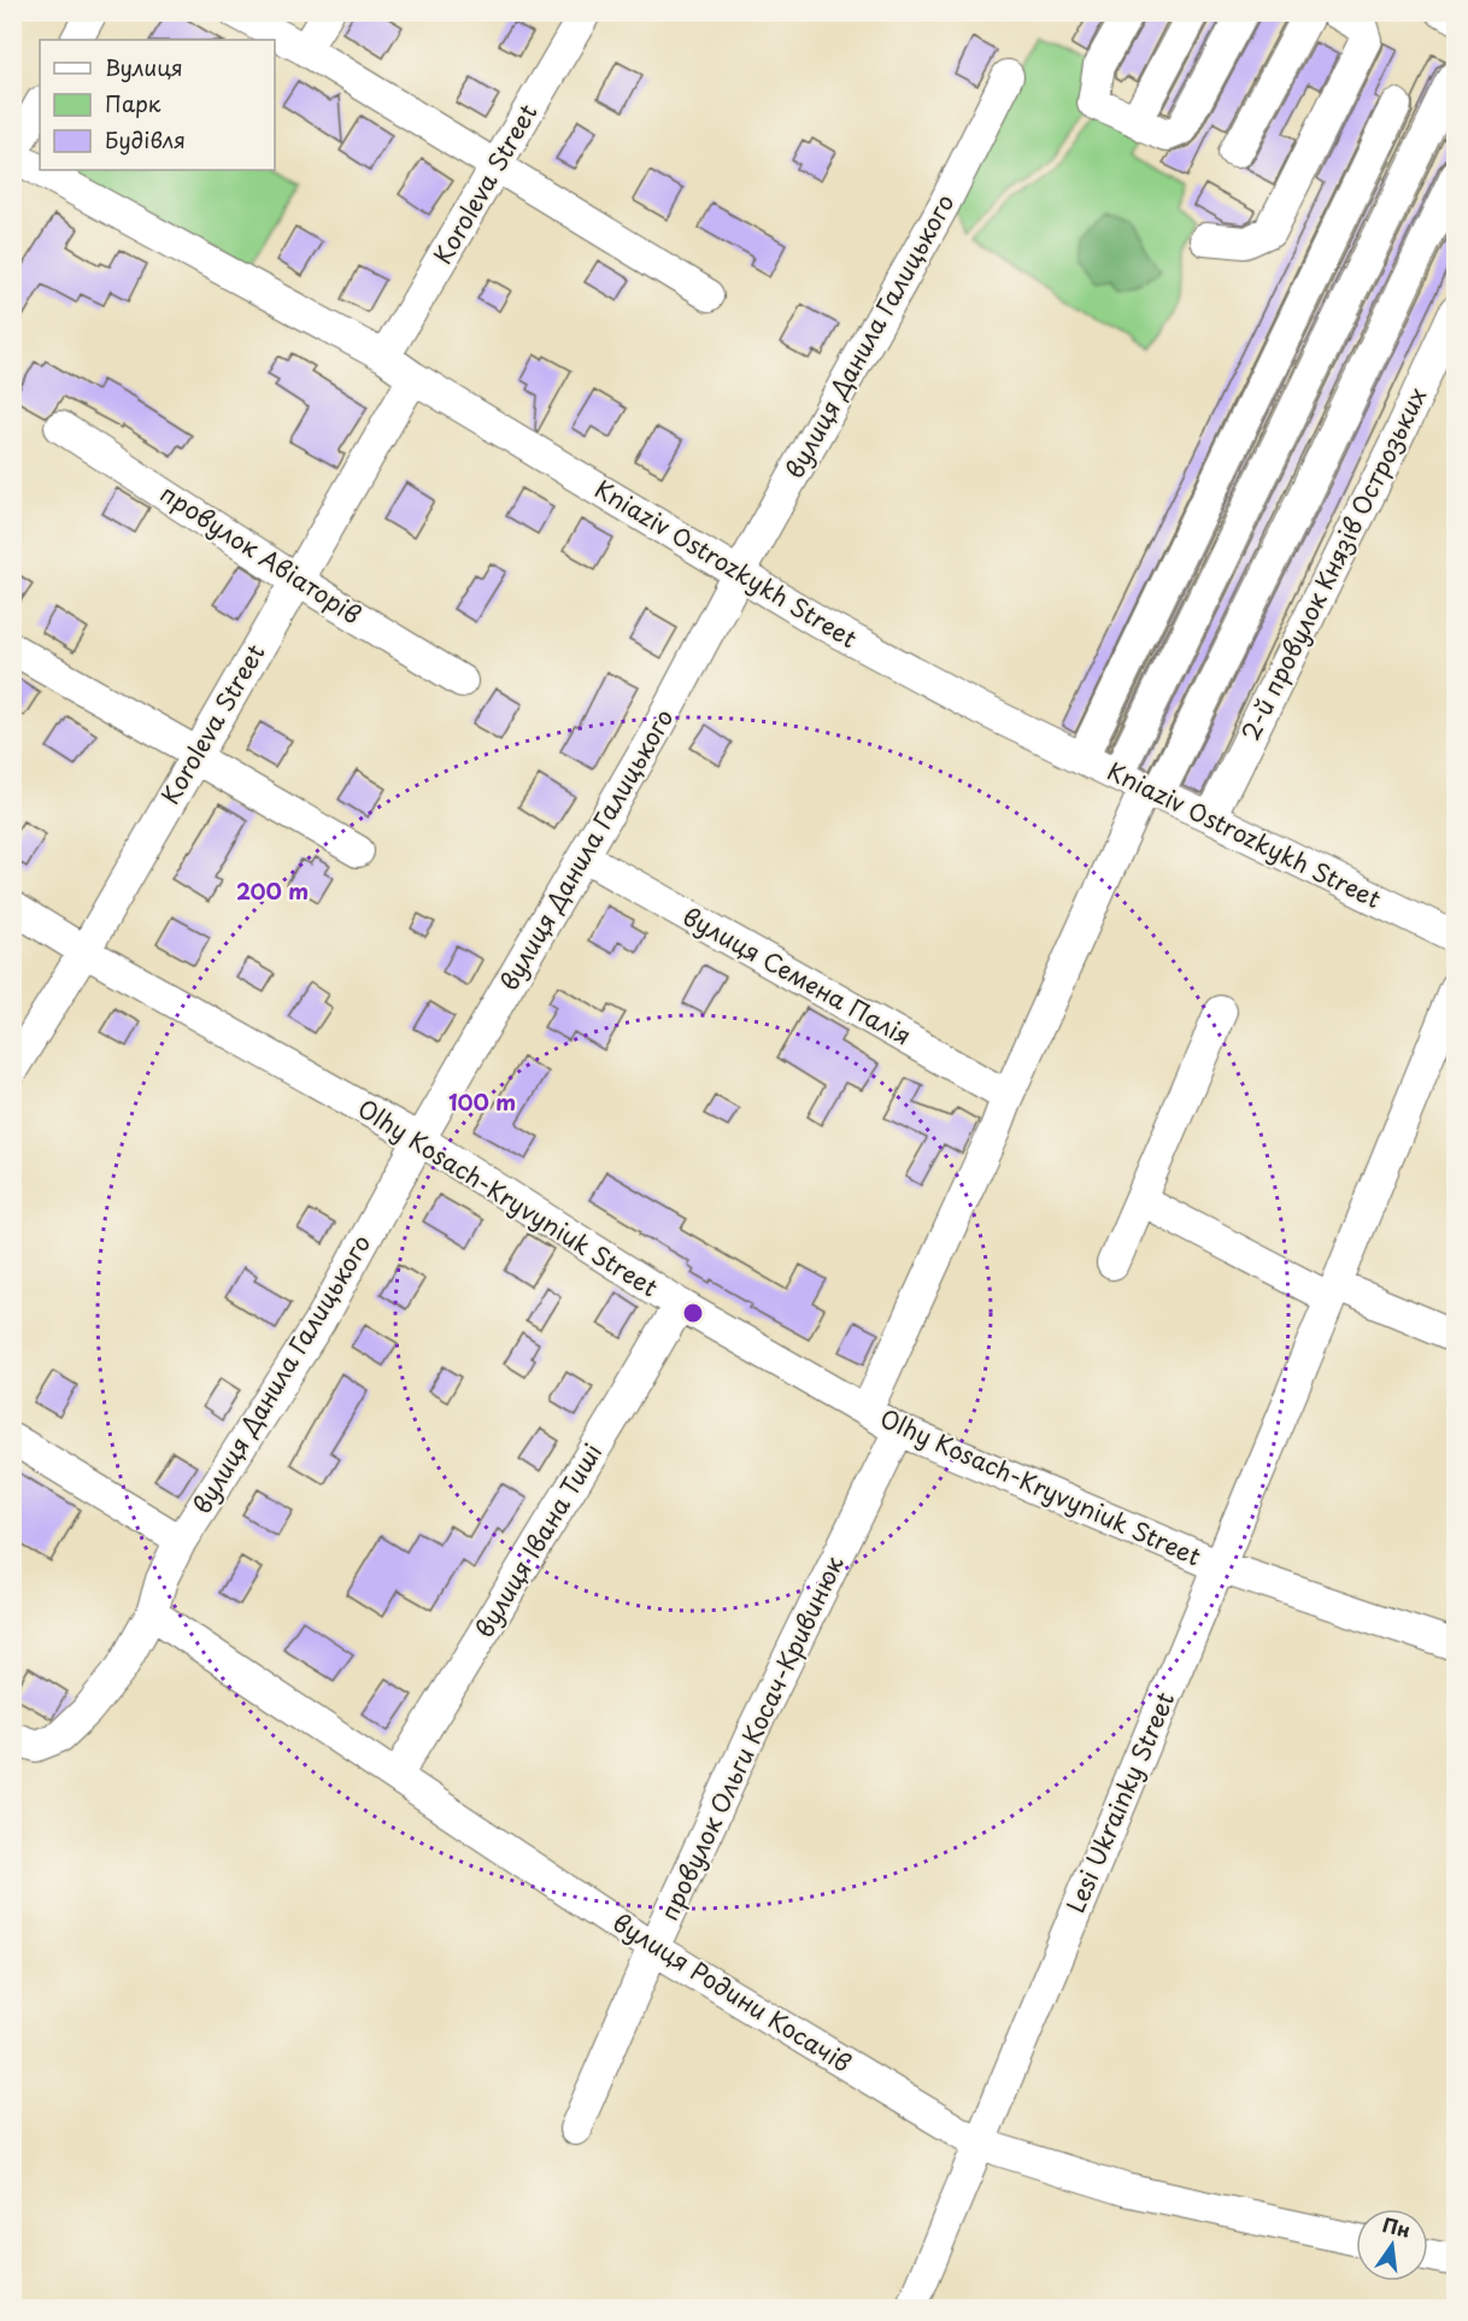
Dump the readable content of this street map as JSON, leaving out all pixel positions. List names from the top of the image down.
{
  "streets": {
    "street": [
      "Koroleva Street",
      "вулиця Данила Галицького",
      "провулок Авіаторів",
      "Kniaziv Ostrozkykh Street",
      "2-й провулок Князів Острозьких",
      "вулиця Семена Палія",
      "Olhy Kosach-Kryvyniuk Street",
      "вулиця Івана Тиші",
      "провулок Ольги Косач-Кривинюк",
      "Lesi Ukrainky Street",
      "вулиця Родини Косачів"
    ]
  },
  "crossings": [
    ["Koroleva Street", "провулок Авіаторів"],
    ["Koroleva Street", "Kniaziv Ostrozkykh Street"],
    ["Koroleva Street", "Olhy Kosach-Kryvyniuk Street"],
    ["вулиця Данила Галицького", "Kniaziv Ostrozkykh Street"],
    ["вулиця Данила Галицького", "вулиця Семена Палія"],
    ["вулиця Данила Галицького", "Olhy Kosach-Kryvyniuk Street"],
    ["вулиця Данила Галицького", "вулиця Родини Косачів"],
    ["Kniaziv Ostrozkykh Street", "2-й провулок Князів Острозьких"],
    ["Olhy Kosach-Kryvyniuk Street", "вулиця Івана Тиші"],
    ["Olhy Kosach-Kryvyniuk Street", "провулок Ольги Косач-Кривинюк"],
    ["Olhy Kosach-Kryvyniuk Street", "Lesi Ukrainky Street"],
    ["вулиця Івана Тиші", "вулиця Родини Косачів"],
    ["провулок Ольги Косач-Кривинюк", "вулиця Родини Косачів"],
    ["Lesi Ukrainky Street", "вулиця Родини Косачів"]
  ],
  "legend": ["Вулиця", "Парк", "Будівля"],
  "north": "top",
  "rings": ["200 m", "100 m"]
}
